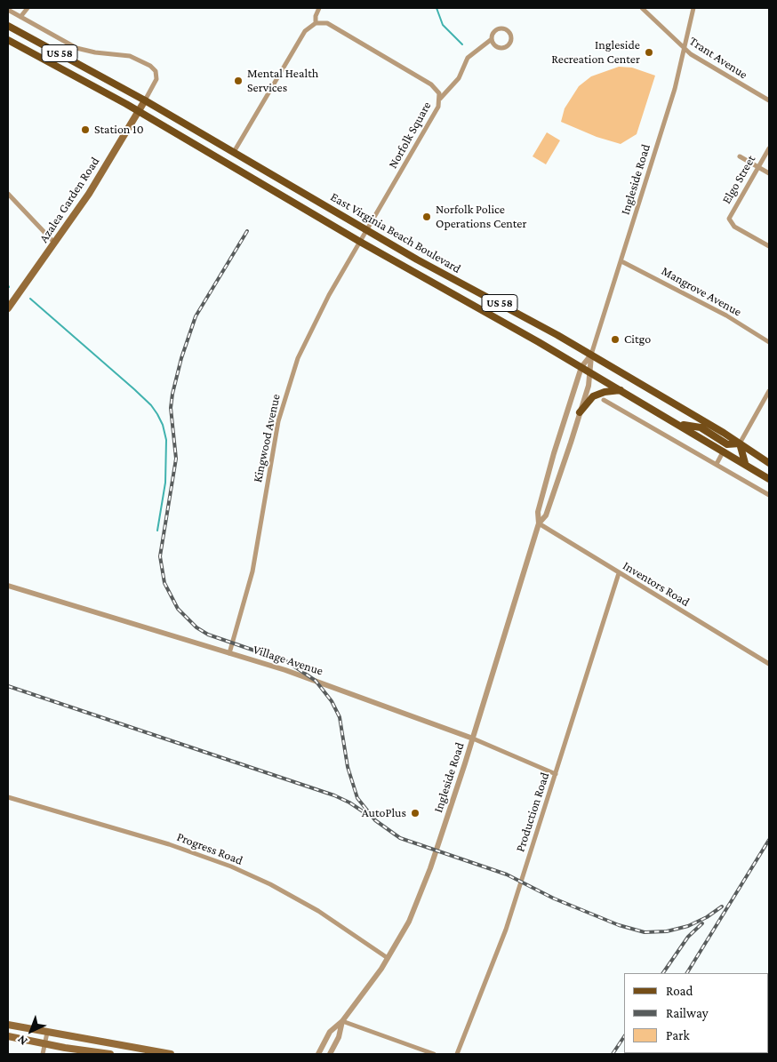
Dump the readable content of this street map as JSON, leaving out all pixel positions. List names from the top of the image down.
{
  "streets": {
    "main road": ["US 58", "Azalea Garden Road", "East Virginia Beach Boulevard"],
    "street": [
      "Trant Avenue",
      "Norfolk Square",
      "Ingleside Road",
      "Elgo Street",
      "Mangrove Avenue",
      "Kingwood Avenue",
      "Inventors Road",
      "Village Avenue",
      "Production Road",
      "Progress Road"
    ]
  },
  "crossings": [
    ["Trant Avenue", "Ingleside Road"],
    ["Norfolk Square", "East Virginia Beach Boulevard"],
    ["Norfolk Square", "Kingwood Avenue"],
    ["Ingleside Road", "East Virginia Beach Boulevard"],
    ["Ingleside Road", "Mangrove Avenue"],
    ["Ingleside Road", "Inventors Road"],
    ["Ingleside Road", "Village Avenue"],
    ["Ingleside Road", "Progress Road"],
    ["Azalea Garden Road", "East Virginia Beach Boulevard"],
    ["East Virginia Beach Boulevard", "Kingwood Avenue"],
    ["Kingwood Avenue", "Village Avenue"],
    ["Inventors Road", "Production Road"],
    ["Village Avenue", "Production Road"]
  ],
  "places": [
    "Ingleside Recreation Center",
    "Mental Health Services",
    "Station 10",
    "Norfolk Police Operations Center",
    "Citgo",
    "AutoPlus"
  ],
  "legend": ["Road", "Railway", "Park"],
  "north": "bottom left"
}
